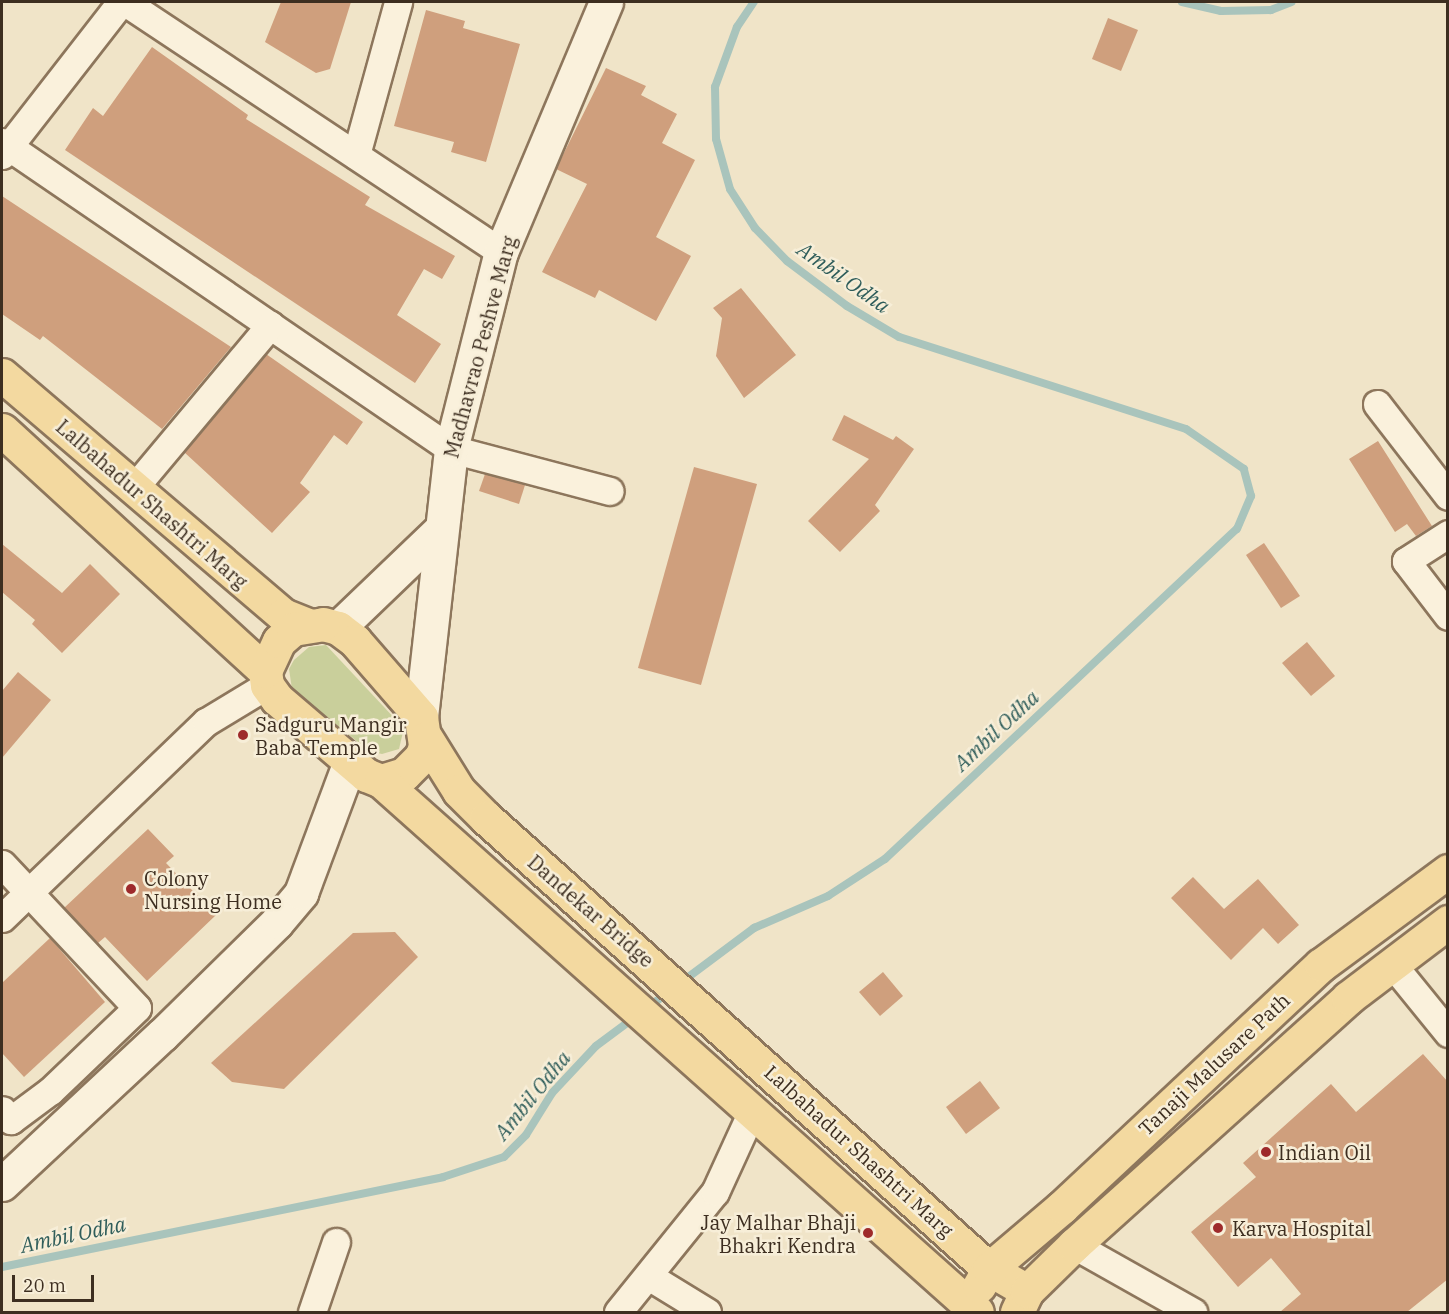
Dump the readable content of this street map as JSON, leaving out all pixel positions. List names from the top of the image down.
{
  "streets": {
    "main road": ["Lalbahadur Shashtri Marg", "Dandekar Bridge", "Tanaji Malusare Path"],
    "street": ["Madhavrao Peshve Marg"]
  },
  "crossings": [
    ["Madhavrao Peshve Marg", "Lalbahadur Shashtri Marg"],
    ["Madhavrao Peshve Marg", "Dandekar Bridge"],
    ["Lalbahadur Shashtri Marg", "Dandekar Bridge"],
    ["Lalbahadur Shashtri Marg", "Tanaji Malusare Path"]
  ],
  "water": ["Ambil Odha"],
  "places": [
    "Sadguru Mangir Baba Temple",
    "Colony Nursing Home",
    "Indian Oil",
    "Karva Hospital",
    "Jay Malhar Bhaji Bhakri Kendra"
  ],
  "scale_bar": "20 m"
}
